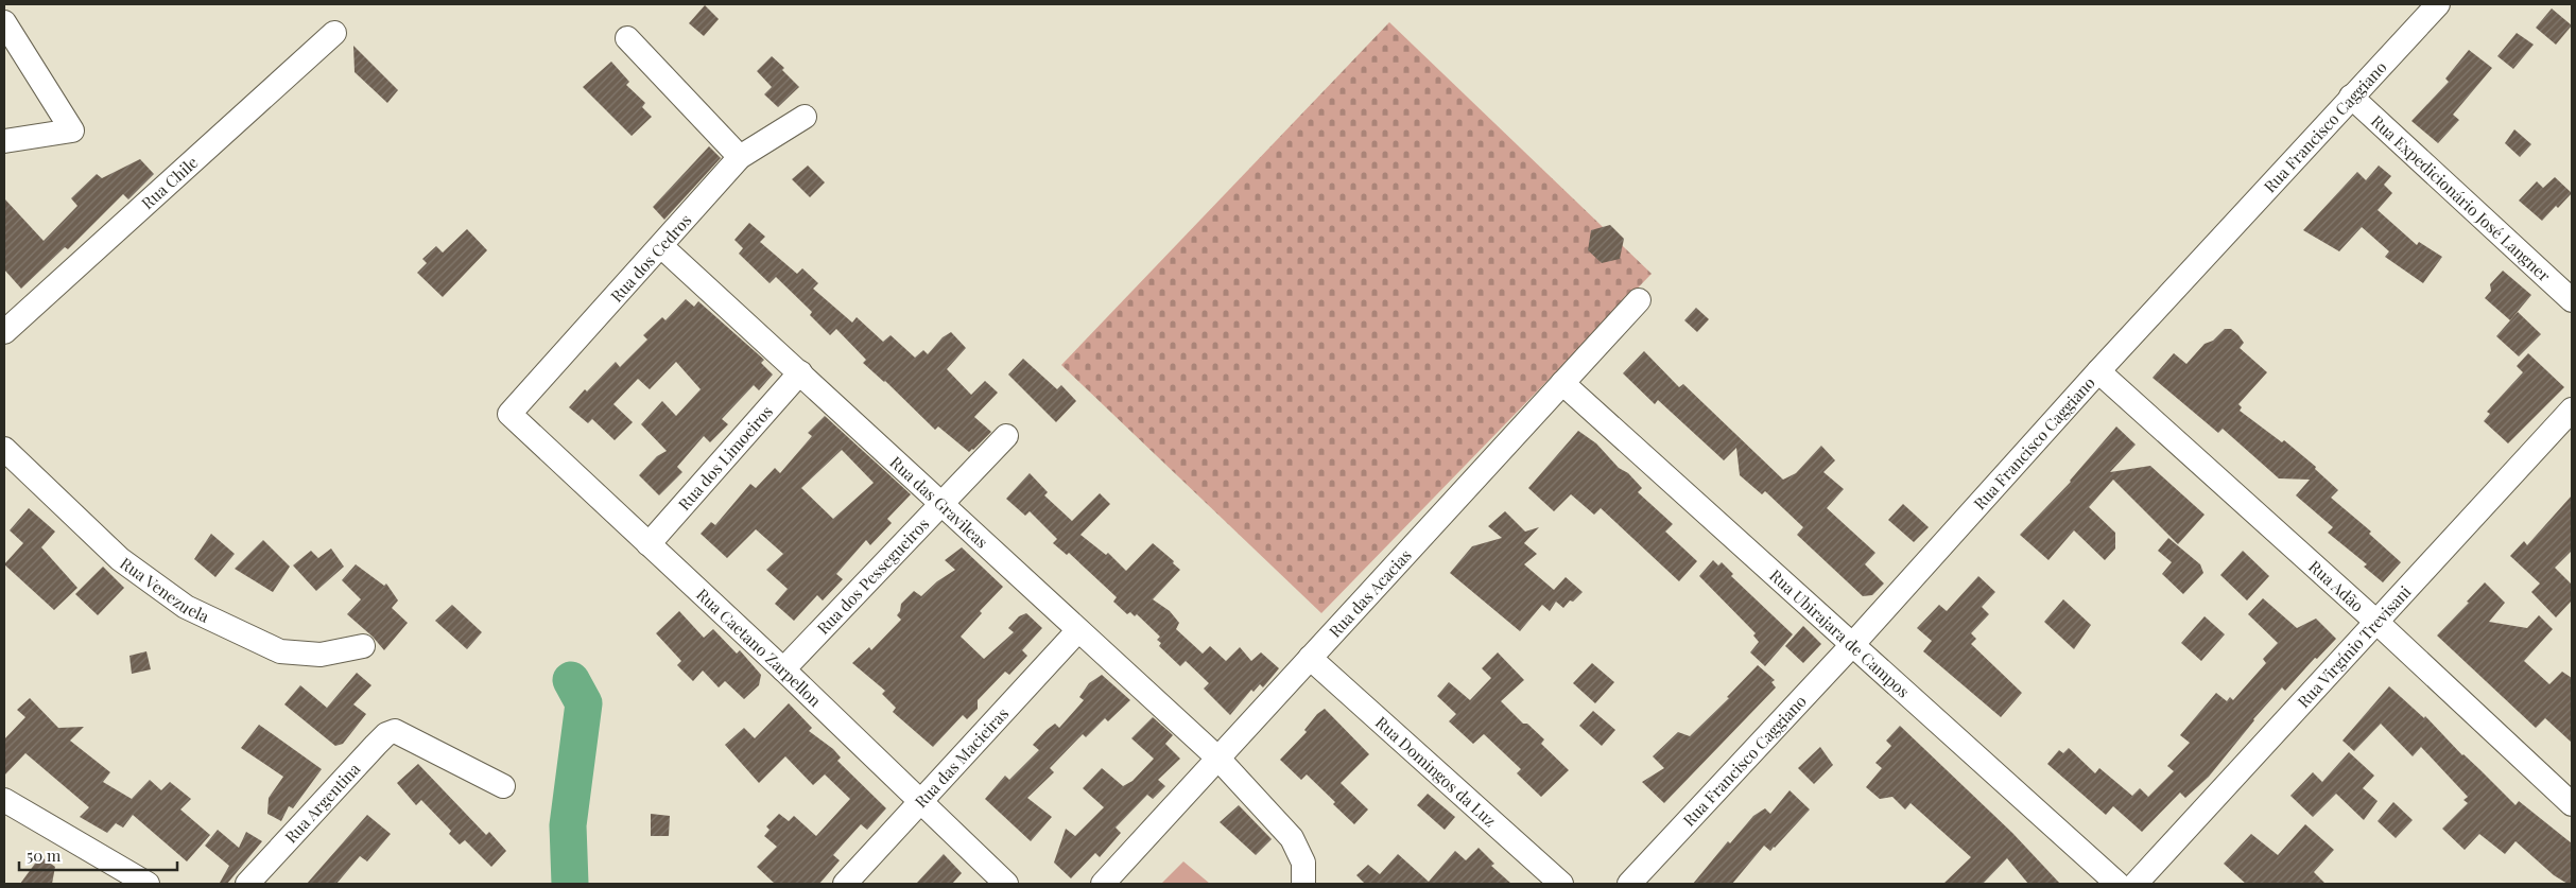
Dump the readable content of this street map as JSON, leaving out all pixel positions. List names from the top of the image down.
{
  "streets": {
    "street": [
      "Rua Francisco Caggiano",
      "Rua Chile",
      "Rua Expedicionário José Langner",
      "Rua dos Cedros",
      "Rua dos Limoeiros",
      "Rua das Gravileas",
      "Rua dos Pessegueiros",
      "Rua Adão",
      "Rua Venezuela",
      "Rua das Acacias",
      "Rua Ubirajara de Campos",
      "Rua Caetano Zarpellon",
      "Rua Virgínio Trevisani",
      "Rua das Macieiras",
      "Rua Domingos da Luz",
      "Rua Argentina"
    ]
  },
  "crossings": [
    ["Rua Francisco Caggiano", "Rua Expedicionário José Langner"],
    ["Rua Francisco Caggiano", "Rua Adão"],
    ["Rua Francisco Caggiano", "Rua Ubirajara de Campos"],
    ["Rua dos Cedros", "Rua das Gravileas"],
    ["Rua dos Cedros", "Rua Caetano Zarpellon"],
    ["Rua dos Limoeiros", "Rua das Gravileas"],
    ["Rua dos Limoeiros", "Rua Caetano Zarpellon"],
    ["Rua das Gravileas", "Rua dos Pessegueiros"],
    ["Rua das Gravileas", "Rua das Acacias"],
    ["Rua das Gravileas", "Rua das Macieiras"],
    ["Rua dos Pessegueiros", "Rua Caetano Zarpellon"],
    ["Rua Adão", "Rua Virgínio Trevisani"],
    ["Rua das Acacias", "Rua Ubirajara de Campos"],
    ["Rua das Acacias", "Rua Domingos da Luz"],
    ["Rua Caetano Zarpellon", "Rua das Macieiras"]
  ],
  "scale_bar": "50 m"
}
